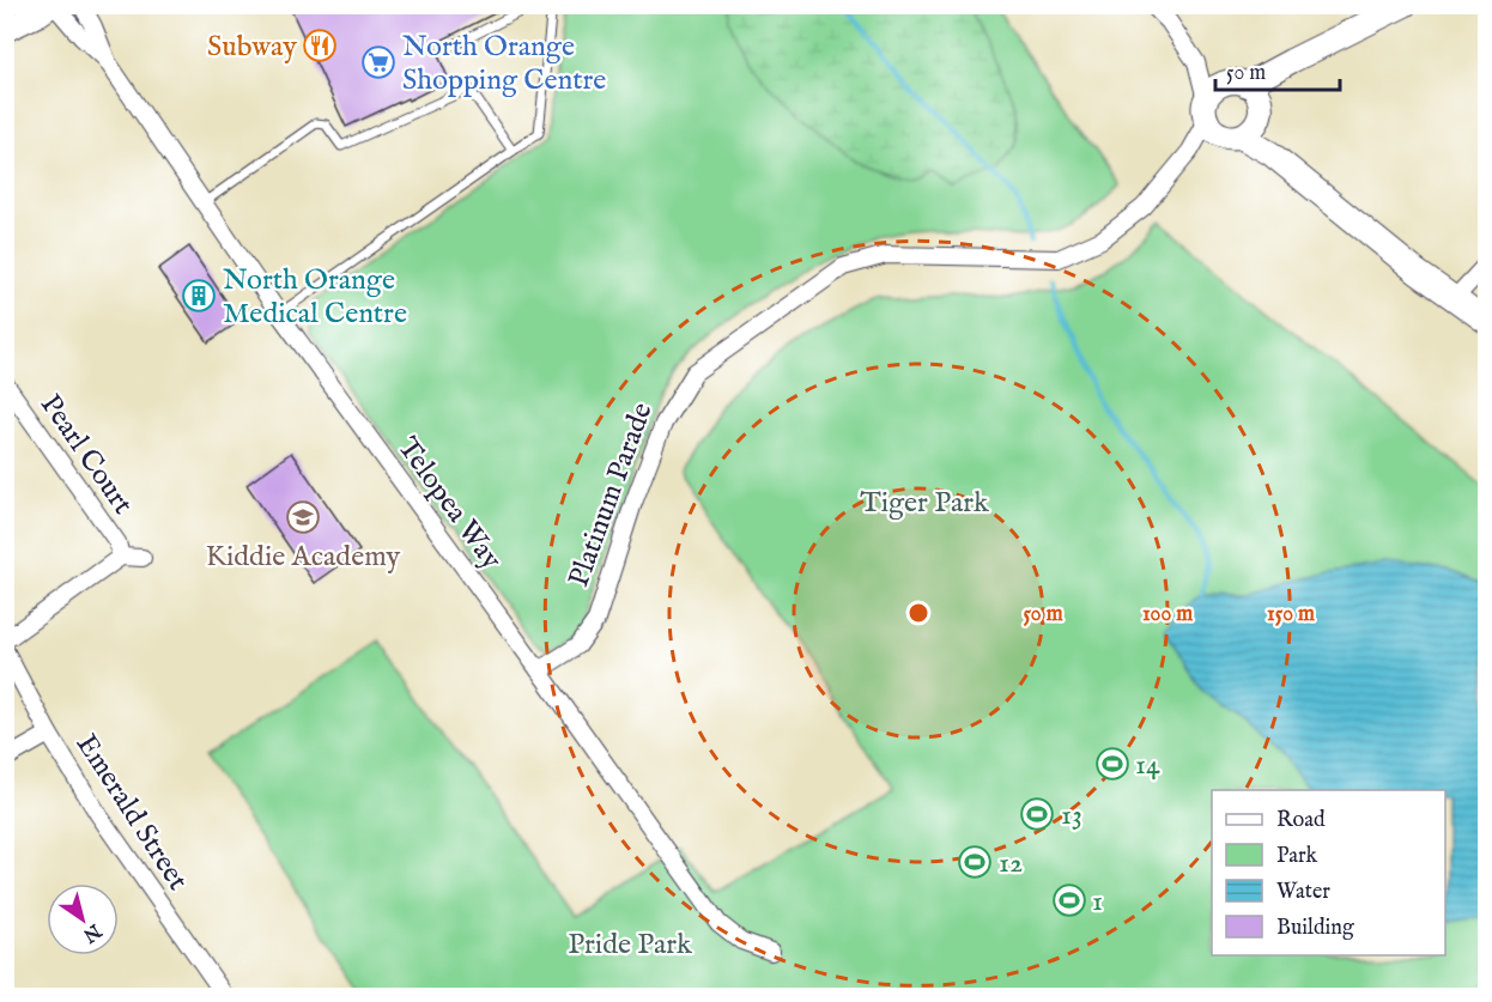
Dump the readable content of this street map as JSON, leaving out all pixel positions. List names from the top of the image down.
{
  "streets": {
    "street": [
      "Pearl Court",
      "Platinum Parade",
      "Telopea Way",
      "Emerald Street"
    ]
  },
  "crossings": [
    ["Platinum Parade", "Telopea Way"]
  ],
  "parks": ["Tiger Park", "Pride Park"],
  "places": {
    "restaurant": ["Subway"],
    "supermarket": ["North Orange Shopping Centre"],
    "building": ["North Orange Medical Centre"],
    "school or university": ["Kiddie Academy"],
    "sports": [
      "14",
      "13",
      "12",
      "1"
    ]
  },
  "legend": [
    "Road",
    "Park",
    "Water",
    "Building"
  ],
  "scale_bar": "50 m",
  "north": "bottom right",
  "rings": ["50 m", "100 m", "150 m"]
}
